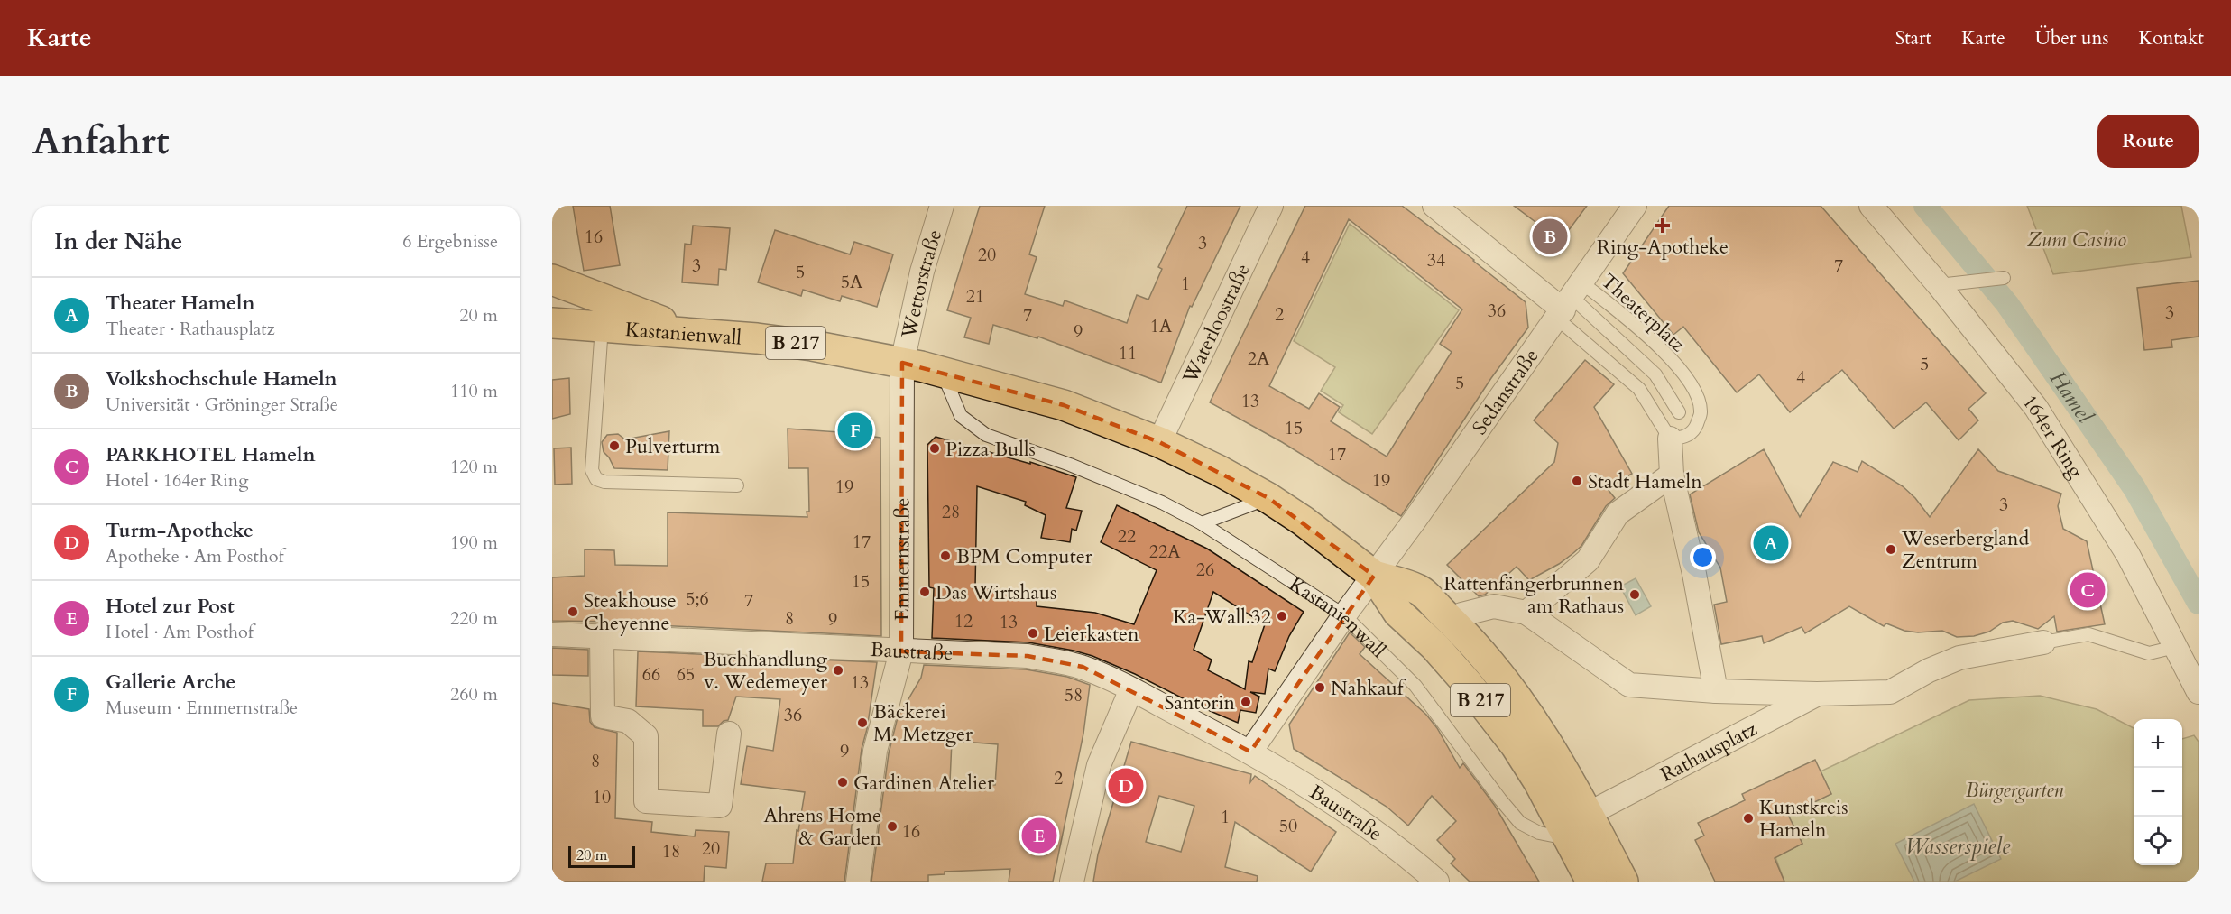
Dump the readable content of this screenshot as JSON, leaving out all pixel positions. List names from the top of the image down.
{
  "streets": {
    "main road": ["Kastanienwall", "B 217"],
    "street": [
      "Wettorstraße",
      "Waterloostraße",
      "Sedanstraße",
      "164er Ring",
      "Emmernstraße",
      "Baustraße",
      "Rathausplatz"
    ],
    "lane": ["Theaterplatz"]
  },
  "crossings": [
    ["Wettorstraße", "Kastanienwall"],
    ["Wettorstraße", "Emmernstraße"],
    ["Theaterplatz", "Sedanstraße"],
    ["Waterloostraße", "Kastanienwall"],
    ["Kastanienwall", "Sedanstraße"],
    ["Kastanienwall", "Emmernstraße"],
    ["Emmernstraße", "Baustraße"]
  ],
  "water": ["Hamel", "Wasserspiele"],
  "parks": ["Zum Casino", "Bürgergarten"],
  "places": {
    "health": ["Ring-Apotheke"],
    "other": [
      "Pulverturm",
      "Pizza Bulls",
      "Stadt Hameln",
      "Weserbergland Zentrum",
      "BPM Computer",
      "Das Wirtshaus",
      "Rattenfängerbrunnen am Rathaus",
      "Steakhouse Cheyenne",
      "Ka-Wall.32",
      "Leierkasten",
      "Buchhandlung v. Wedemeyer",
      "Nahkauf",
      "Santorin",
      "Bäckerei M. Metzger",
      "Gardinen Atelier",
      "Kunstkreis Hameln",
      "Ahrens Home & Garden"
    ]
  },
  "house_numbers": [
    "16",
    "3",
    "20",
    "4",
    "34",
    "3",
    "7",
    "5",
    "5A",
    "1",
    "21",
    "36",
    "3",
    "2",
    "7",
    "1A",
    "9",
    "11",
    "2A",
    "5",
    "4",
    "5",
    "13",
    "15",
    "17",
    "19",
    "19",
    "3",
    "28",
    "22",
    "17",
    "22A",
    "26",
    "15",
    "5;6",
    "7",
    "8",
    "9",
    "12",
    "13",
    "66",
    "65",
    "13",
    "58",
    "36",
    "9",
    "8",
    "2",
    "10",
    "1",
    "50",
    "16",
    "20",
    "18"
  ],
  "scale_bar": "20 m",
  "page": {
    "header": "Karte",
    "nav": [
      "Start",
      "Karte",
      "Über uns",
      "Kontakt"
    ],
    "buttons": "Route",
    "title": "Anfahrt",
    "heading": ["In der Nähe", "6 Ergebnisse"],
    "pins": [
      "B",
      "F",
      "A",
      "C",
      "D",
      "E"
    ],
    "list": [
      {
        "mark": "A",
        "name": "Theater Hameln",
        "note": "Theater · Rathausplatz",
        "value": "20 m"
      },
      {
        "mark": "B",
        "name": "Volkshochschule Hameln",
        "note": "Universität · Gröninger Straße",
        "value": "110 m"
      },
      {
        "mark": "C",
        "name": "PARKHOTEL Hameln",
        "note": "Hotel · 164er Ring",
        "value": "120 m"
      },
      {
        "mark": "D",
        "name": "Turm-Apotheke",
        "note": "Apotheke · Am Posthof",
        "value": "190 m"
      },
      {
        "mark": "E",
        "name": "Hotel zur Post",
        "note": "Hotel · Am Posthof",
        "value": "220 m"
      },
      {
        "mark": "F",
        "name": "Gallerie Arche",
        "note": "Museum · Emmernstraße",
        "value": "260 m"
      }
    ],
    "map_buttons": ["+", "−"],
    "scale": "20 m"
  }
}
